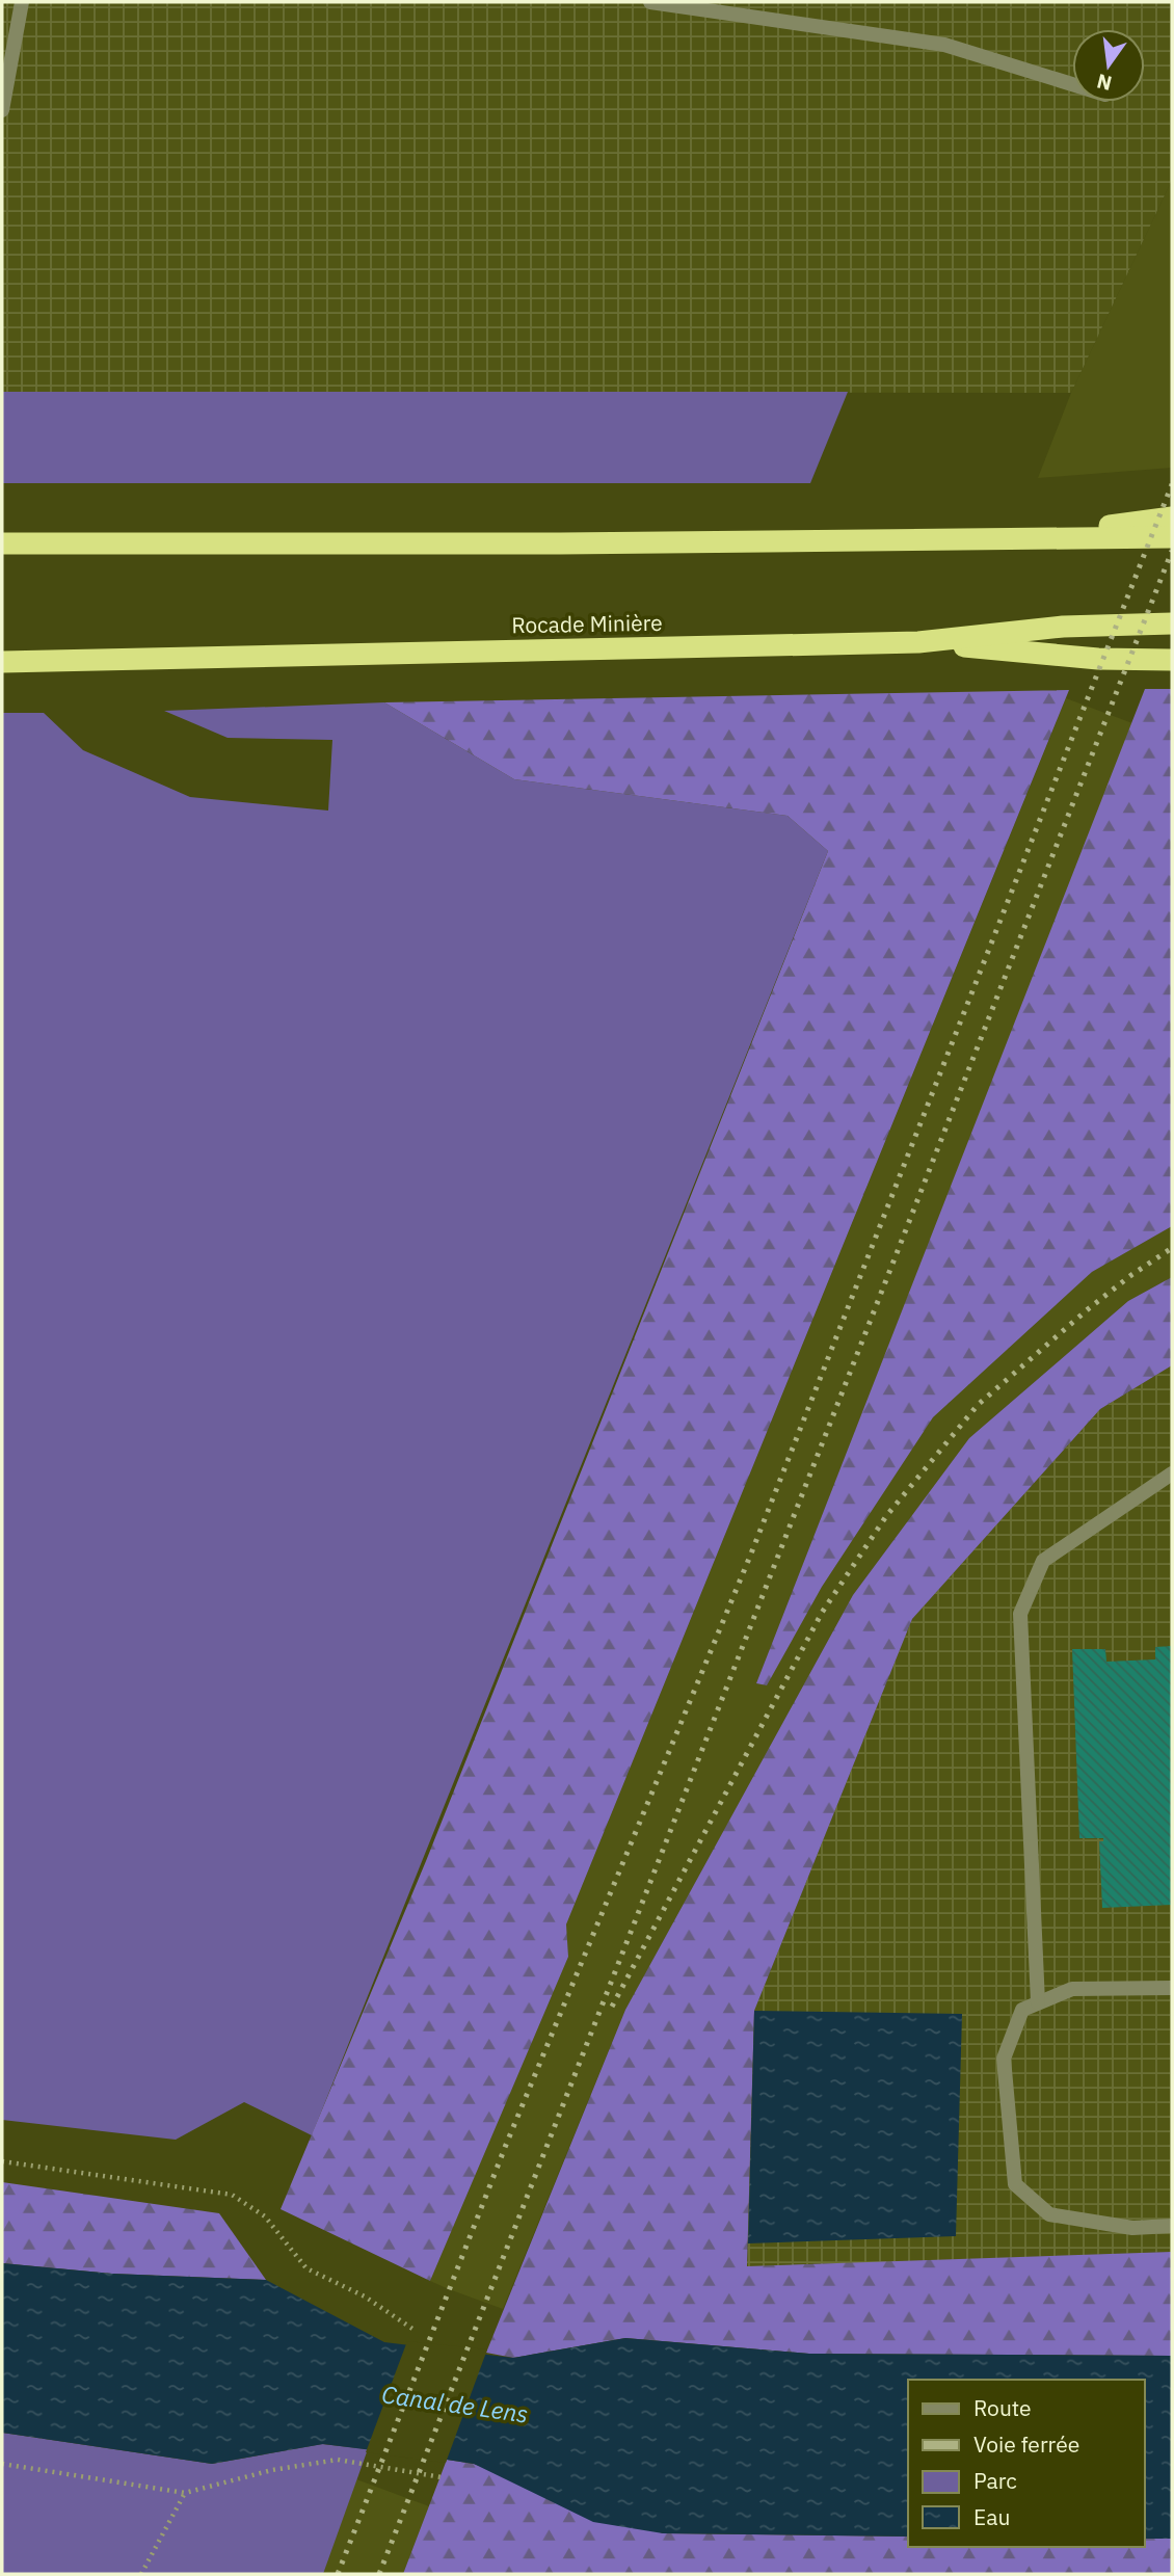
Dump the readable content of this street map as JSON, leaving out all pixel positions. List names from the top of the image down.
{
  "streets": {
    "highway": ["Rocade Minière"]
  },
  "water": ["Canal de Lens"],
  "legend": [
    "Route",
    "Voie ferrée",
    "Parc",
    "Eau"
  ],
  "north": "bottom"
}
